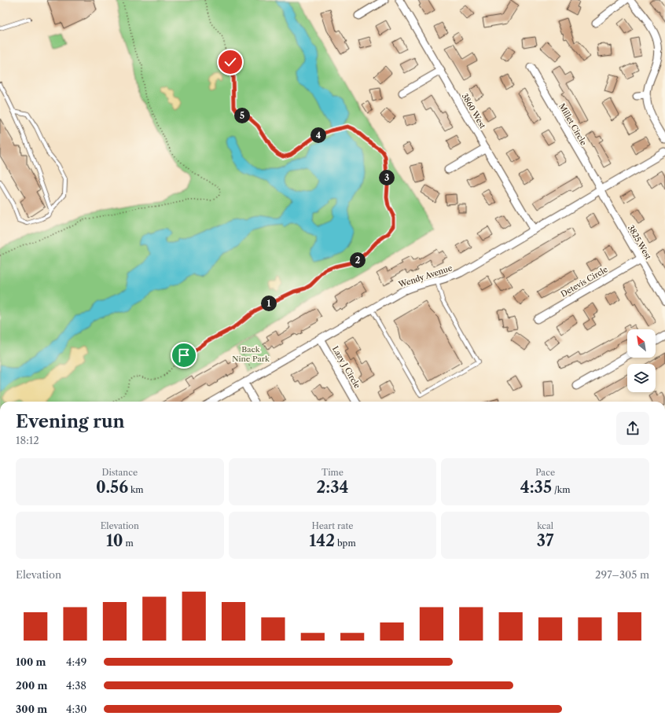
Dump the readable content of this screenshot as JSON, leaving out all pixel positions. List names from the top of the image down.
{
  "streets": {
    "street": [
      "3860 West",
      "Millet Circle",
      "3825 West",
      "Wendy Avenue",
      "Detevis Circle",
      "Lazy J Circle"
    ]
  },
  "crossings": [
    ["3860 West", "Wendy Avenue"],
    ["Millet Circle", "3825 West"],
    ["Millet Circle", "Wendy Avenue"],
    ["3825 West", "Wendy Avenue"],
    ["3825 West", "Detevis Circle"],
    ["Wendy Avenue", "Lazy J Circle"]
  ],
  "parks": ["Back Nine Park"],
  "north": "top left",
  "page": {
    "pins": [
      "5",
      "4",
      "3",
      "2",
      "1"
    ],
    "heading": ["Evening run", "18:12"],
    "stats": [
      ["Distance", "0.56 km"],
      ["Time", "2:34"],
      ["Pace", "4:35 /km"],
      ["Elevation", "10 m"],
      ["Heart rate", "142 bpm"],
      ["kcal", "37"]
    ],
    "chart": ["Elevation", "297–305 m"],
    "list": [
      {
        "name": "100 m",
        "note": "4:49"
      },
      {
        "name": "200 m",
        "note": "4:38"
      },
      {
        "name": "300 m",
        "note": "4:30"
      }
    ]
  }
}
